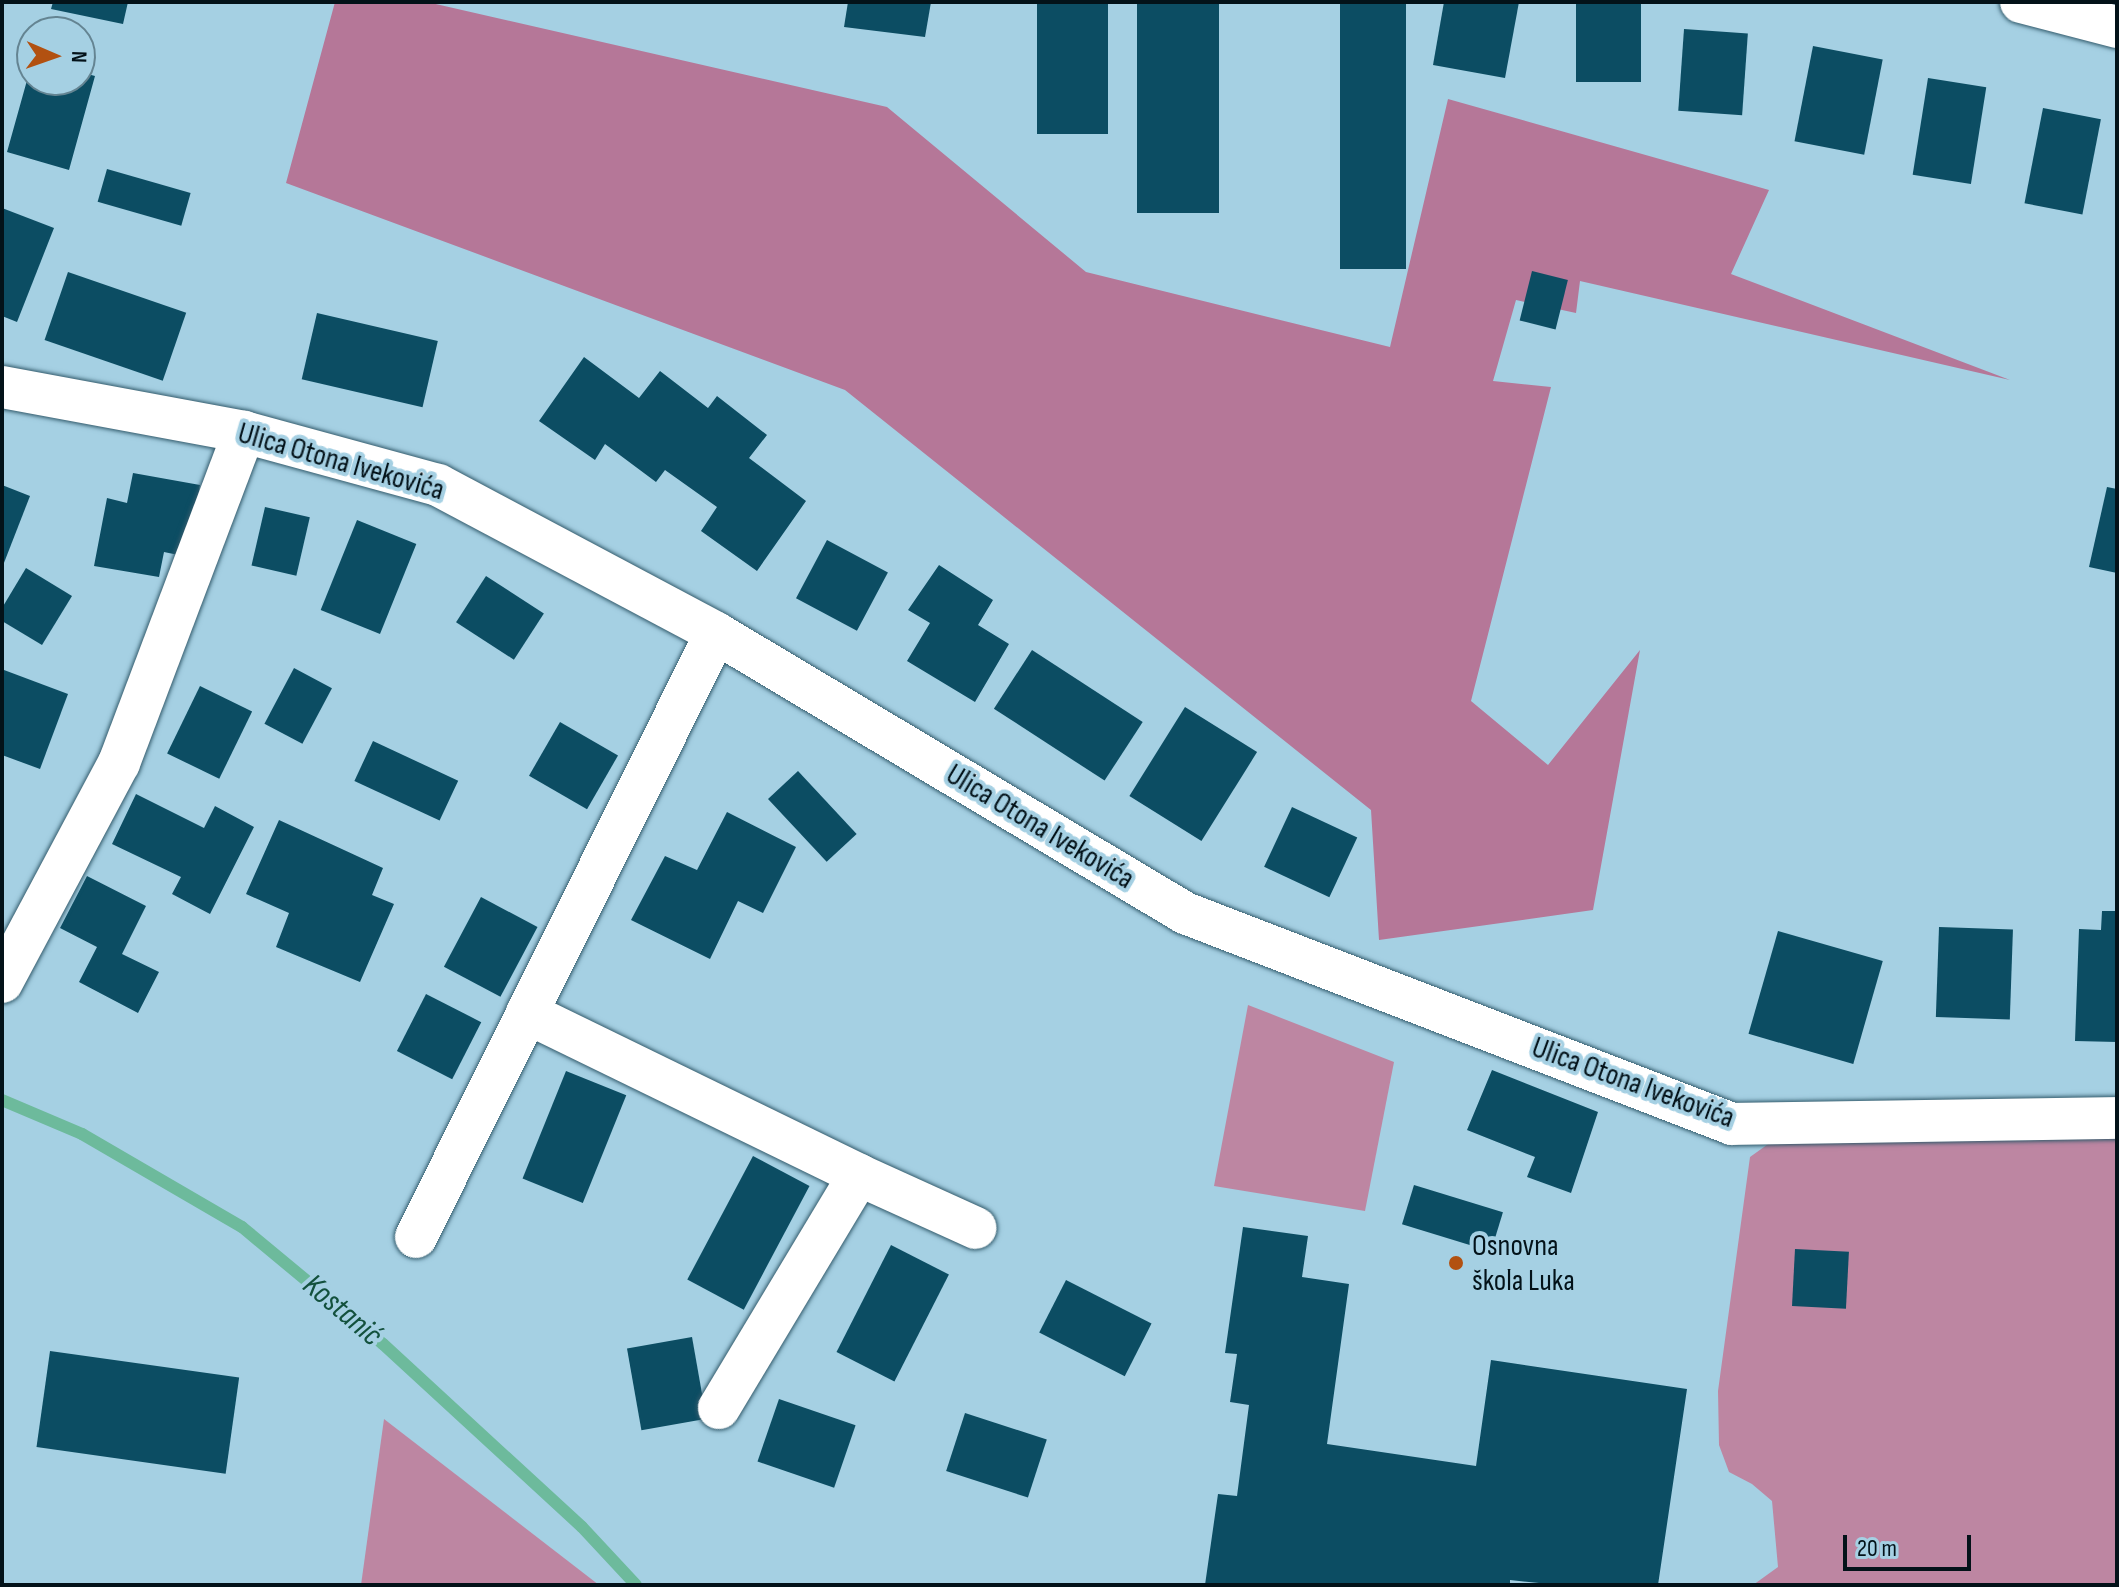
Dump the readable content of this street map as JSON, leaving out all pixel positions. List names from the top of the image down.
{
  "streets": {
    "street": ["Ulica Otona Ivekovića"]
  },
  "water": ["Kostanić"],
  "places": ["Osnovna škola Luka"],
  "scale_bar": "20 m",
  "north": "right"
}
